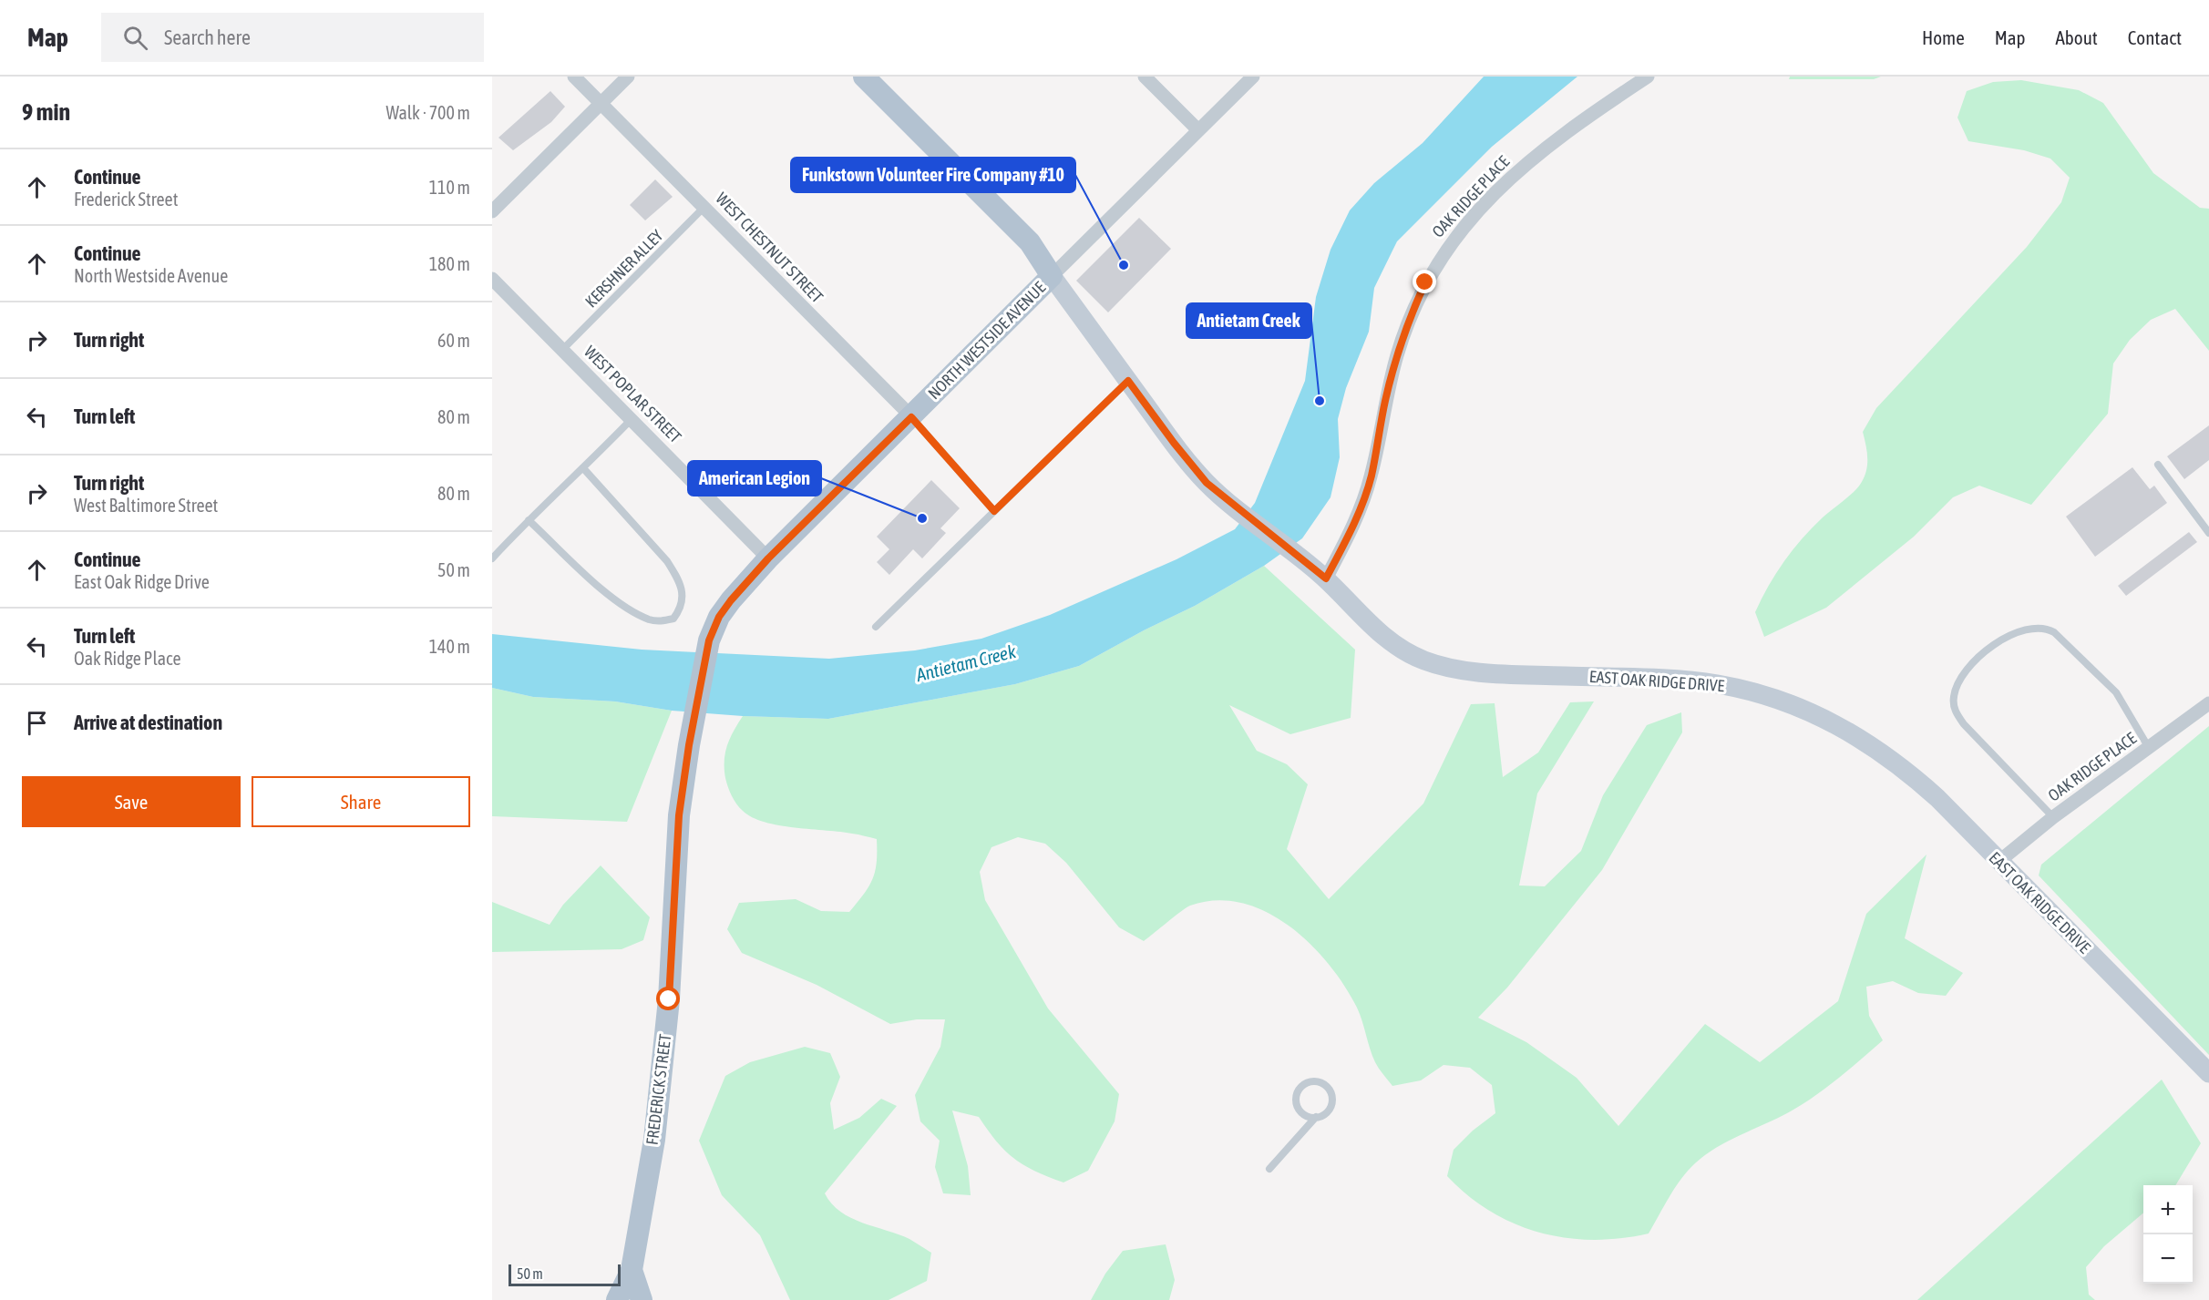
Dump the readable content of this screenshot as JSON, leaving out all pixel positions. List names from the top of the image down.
{
  "streets": {
    "main road": ["NORTH WESTSIDE AVENUE", "FREDERICK STREET"],
    "street": [
      "OAK RIDGE PLACE",
      "WEST CHESTNUT STREET",
      "WEST POPLAR STREET",
      "EAST OAK RIDGE DRIVE"
    ],
    "lane": ["KERSHNER ALLEY"]
  },
  "crossings": [
    ["OAK RIDGE PLACE", "EAST OAK RIDGE DRIVE"],
    ["WEST CHESTNUT STREET", "KERSHNER ALLEY"],
    ["WEST CHESTNUT STREET", "NORTH WESTSIDE AVENUE"],
    ["KERSHNER ALLEY", "WEST POPLAR STREET"],
    ["NORTH WESTSIDE AVENUE", "WEST POPLAR STREET"],
    ["NORTH WESTSIDE AVENUE", "EAST OAK RIDGE DRIVE"],
    ["NORTH WESTSIDE AVENUE", "FREDERICK STREET"]
  ],
  "water": ["Antietam Creek"],
  "places": ["Funkstown Volunteer Fire Company #10", "Antietam Creek", "American Legion"],
  "scale_bar": "50 m",
  "page": {
    "header": "Map",
    "search": "Search here",
    "nav": [
      "Home",
      "Map",
      "About",
      "Contact"
    ],
    "heading": ["9 min", "Walk · 700 m"],
    "list": [
      ["Continue", "Frederick Street", "110 m"],
      ["Continue", "North Westside Avenue", "180 m"],
      ["Turn right", "60 m"],
      ["Turn left", "80 m"],
      ["Turn right", "West Baltimore Street", "80 m"],
      ["Continue", "East Oak Ridge Drive", "50 m"],
      ["Turn left", "Oak Ridge Place", "140 m"],
      "Arrive at destination"
    ],
    "buttons": ["Save", "Share"],
    "map_buttons": ["+", "−"],
    "scale": "50 m"
  }
}
